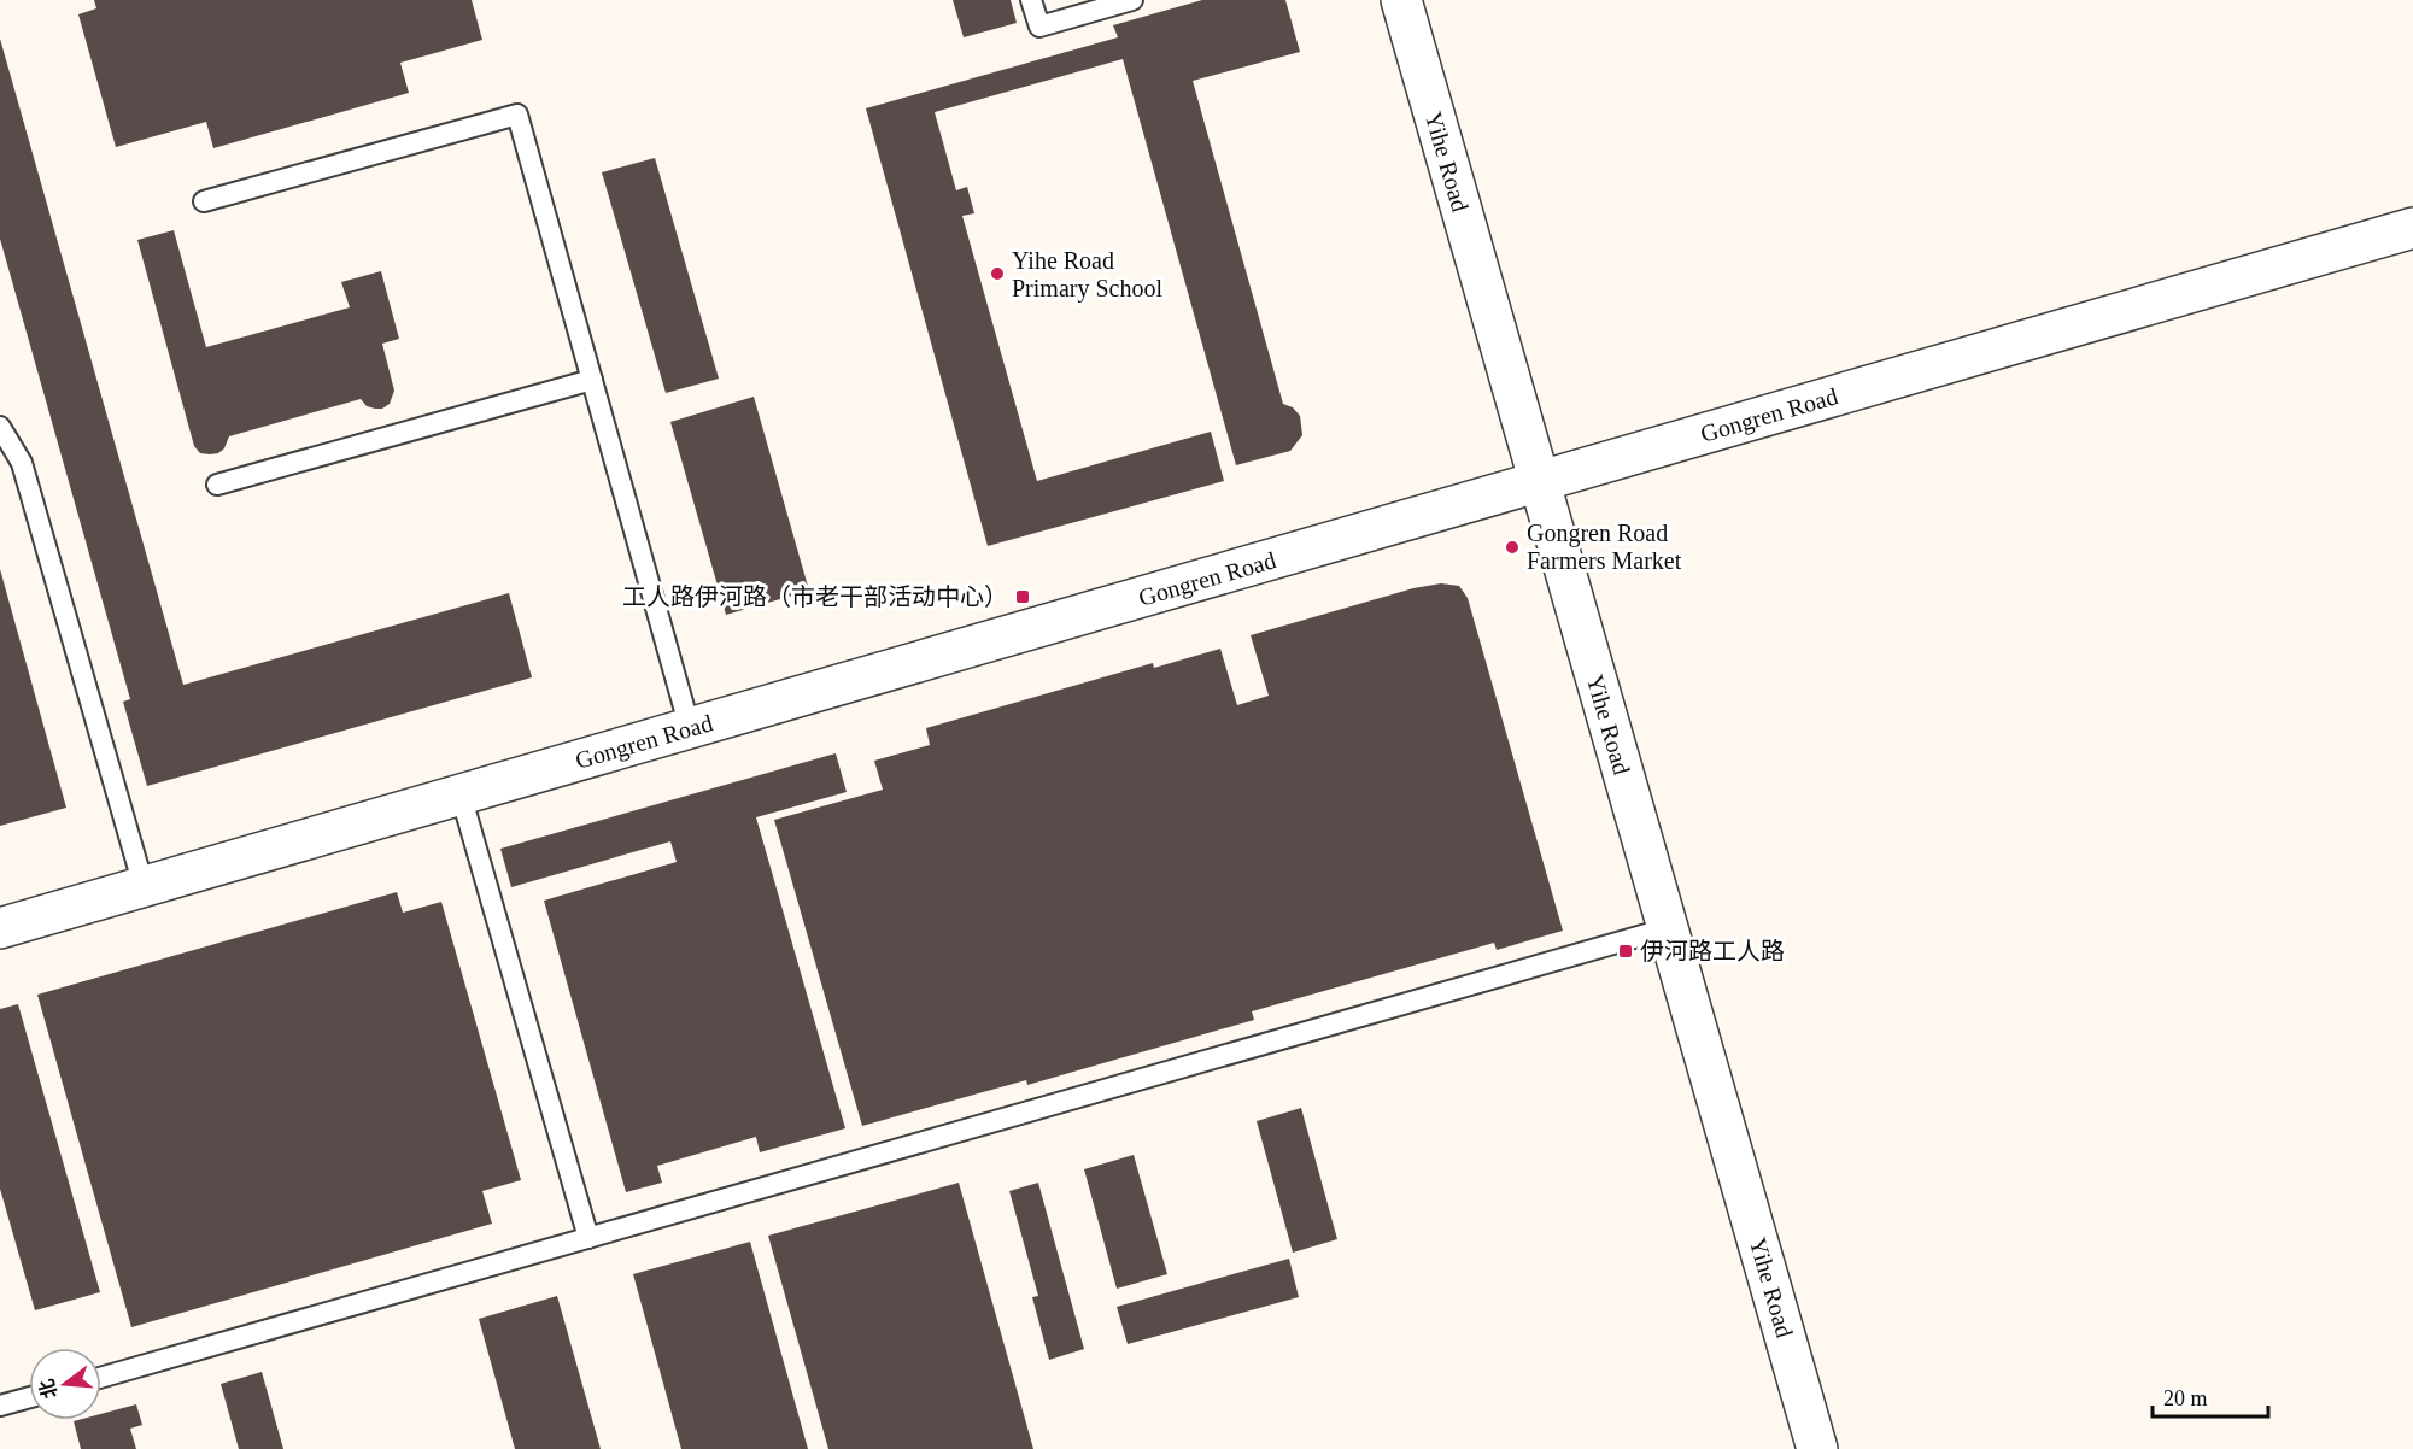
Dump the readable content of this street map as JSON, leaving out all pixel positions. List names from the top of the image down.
{
  "streets": {
    "street": ["Yihe Road", "Gongren Road"]
  },
  "crossings": [
    ["Yihe Road", "Gongren Road"]
  ],
  "places": {
    "other": ["Yihe Road Primary School", "Gongren Road Farmers Market"],
    "transit": ["工人路伊河路（市老干部活动中心）", "伊河路工人路"]
  },
  "scale_bar": "20 m",
  "north": "left"
}
